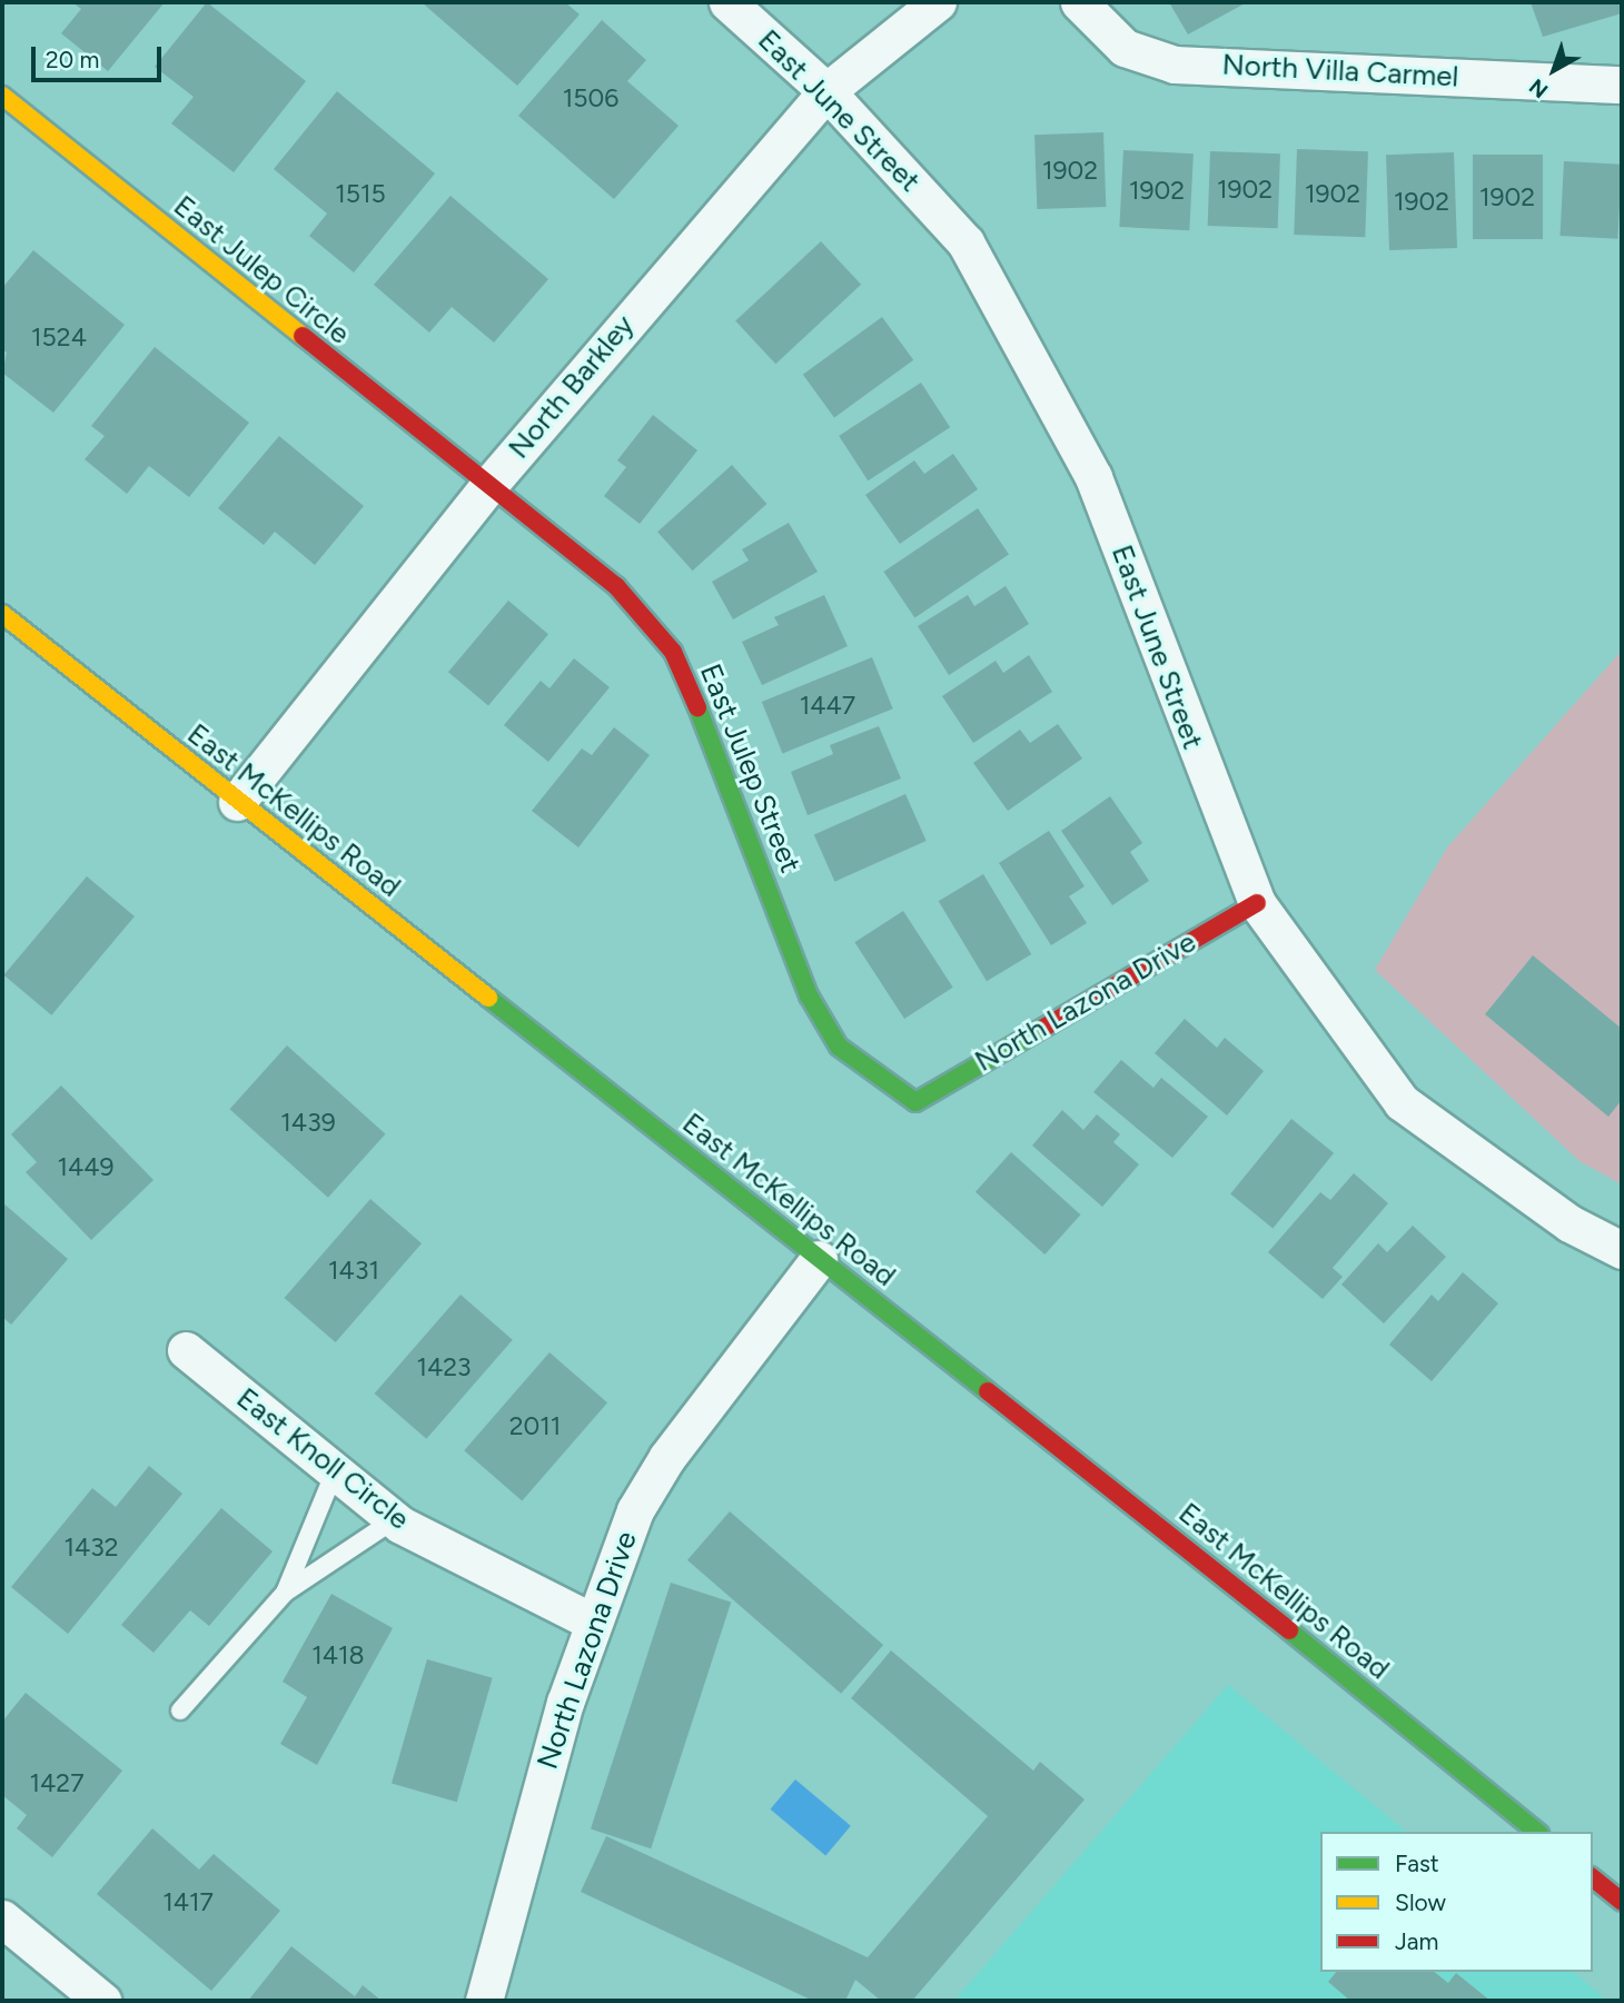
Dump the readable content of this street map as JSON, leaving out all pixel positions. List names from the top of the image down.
{
  "streets": {
    "main road": [
      "East Julep Circle",
      "East Julep Street",
      "East McKellips Road",
      "North Lazona Drive"
    ],
    "street": [
      "North Villa Carmel",
      "East June Street",
      "North Barkley",
      "East Knoll Circle"
    ]
  },
  "crossings": [
    ["East June Street", "North Barkley"],
    ["East June Street", "North Lazona Drive"],
    ["East Julep Circle", "North Barkley"],
    ["East Julep Circle", "East Julep Street"],
    ["North Barkley", "East Julep Street"],
    ["North Barkley", "East McKellips Road"],
    ["East Julep Street", "North Lazona Drive"],
    ["East McKellips Road", "North Lazona Drive"],
    ["North Lazona Drive", "East Knoll Circle"]
  ],
  "house_numbers": [
    "1506",
    "1902",
    "1902",
    "1902",
    "1515",
    "1902",
    "1902",
    "1902",
    "1524",
    "1447",
    "1439",
    "1449",
    "1431",
    "1423",
    "2011",
    "1432",
    "1418",
    "1427",
    "1417"
  ],
  "legend": ["Fast", "Slow", "Jam"],
  "scale_bar": "20 m",
  "north": "bottom left"
}
